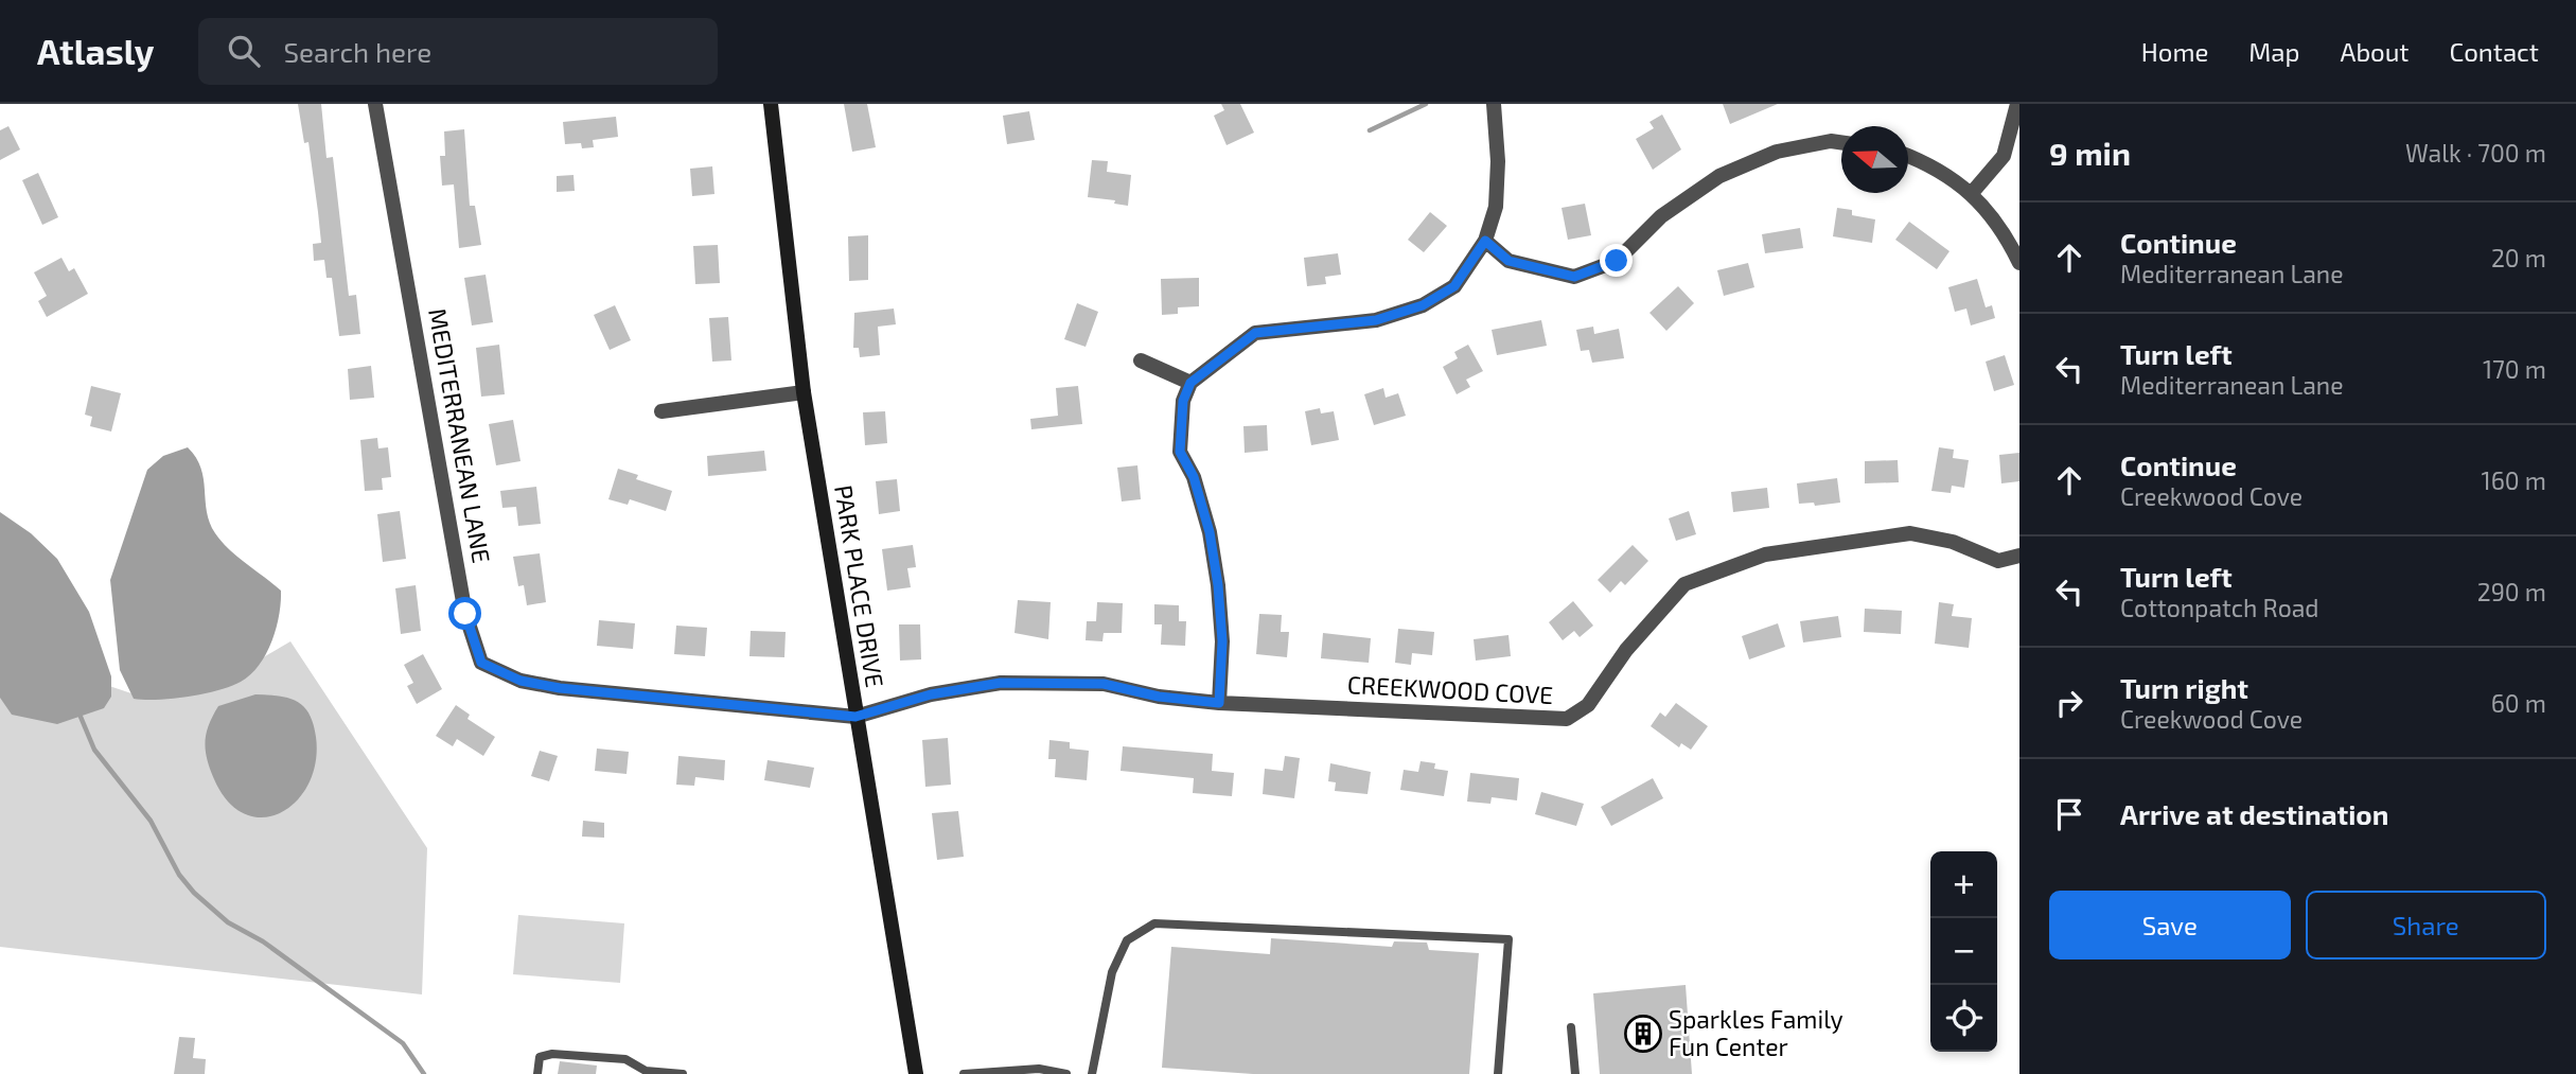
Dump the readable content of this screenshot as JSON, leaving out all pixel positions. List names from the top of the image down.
{
  "streets": {
    "street": ["MEDITERRANEAN LANE", "PARK PLACE DRIVE", "CREEKWOOD COVE"]
  },
  "crossings": [
    ["MEDITERRANEAN LANE", "PARK PLACE DRIVE"],
    ["MEDITERRANEAN LANE", "CREEKWOOD COVE"],
    ["PARK PLACE DRIVE", "CREEKWOOD COVE"]
  ],
  "places": {
    "building": ["Sparkles Family Fun Center"]
  },
  "north": "left",
  "page": {
    "header": "Atlasly",
    "search": "Search here",
    "nav": [
      "Home",
      "Map",
      "About",
      "Contact"
    ],
    "heading": ["9 min", "Walk · 700 m"],
    "list": [
      ["Continue", "Mediterranean Lane", "20 m"],
      ["Turn left", "Mediterranean Lane", "170 m"],
      ["Continue", "Creekwood Cove", "160 m"],
      ["Turn left", "Cottonpatch Road", "290 m"],
      ["Turn right", "Creekwood Cove", "60 m"],
      "Arrive at destination"
    ],
    "map_buttons": ["+", "−"],
    "buttons": ["Save", "Share"]
  }
}
